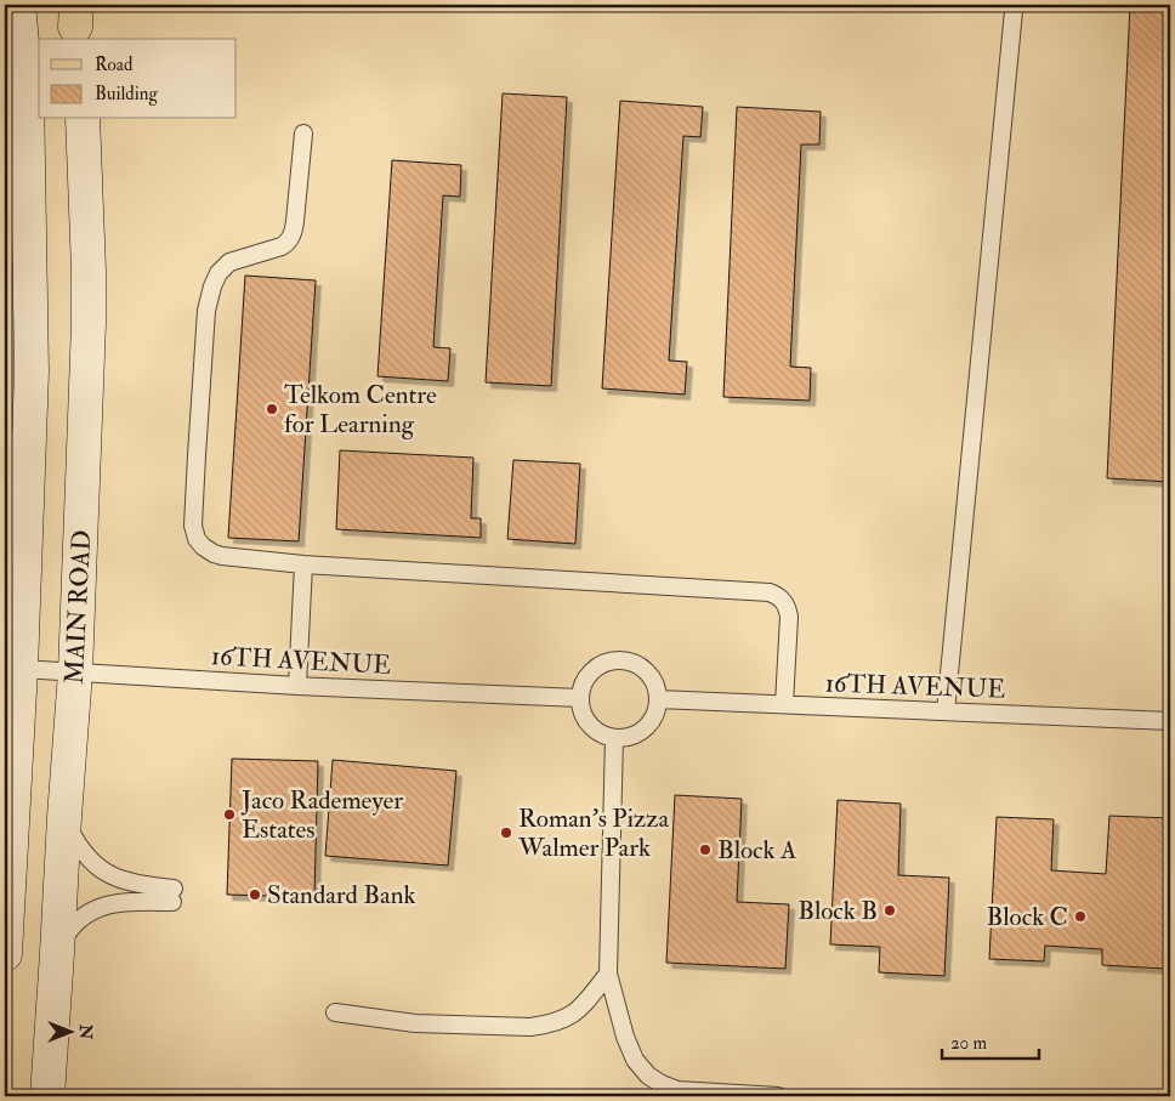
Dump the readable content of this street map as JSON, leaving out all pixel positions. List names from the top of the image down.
{
  "streets": {
    "main road": ["MAIN ROAD"],
    "lane": ["16TH AVENUE"]
  },
  "crossings": [
    ["MAIN ROAD", "16TH AVENUE"]
  ],
  "places": [
    "Telkom Centre for Learning",
    "Jaco Rademeyer Estates",
    "Roman's Pizza Walmer Park",
    "Block A",
    "Standard Bank",
    "Block B",
    "Block C"
  ],
  "legend": ["Road", "Building"],
  "scale_bar": "20 m",
  "north": "right"
}
